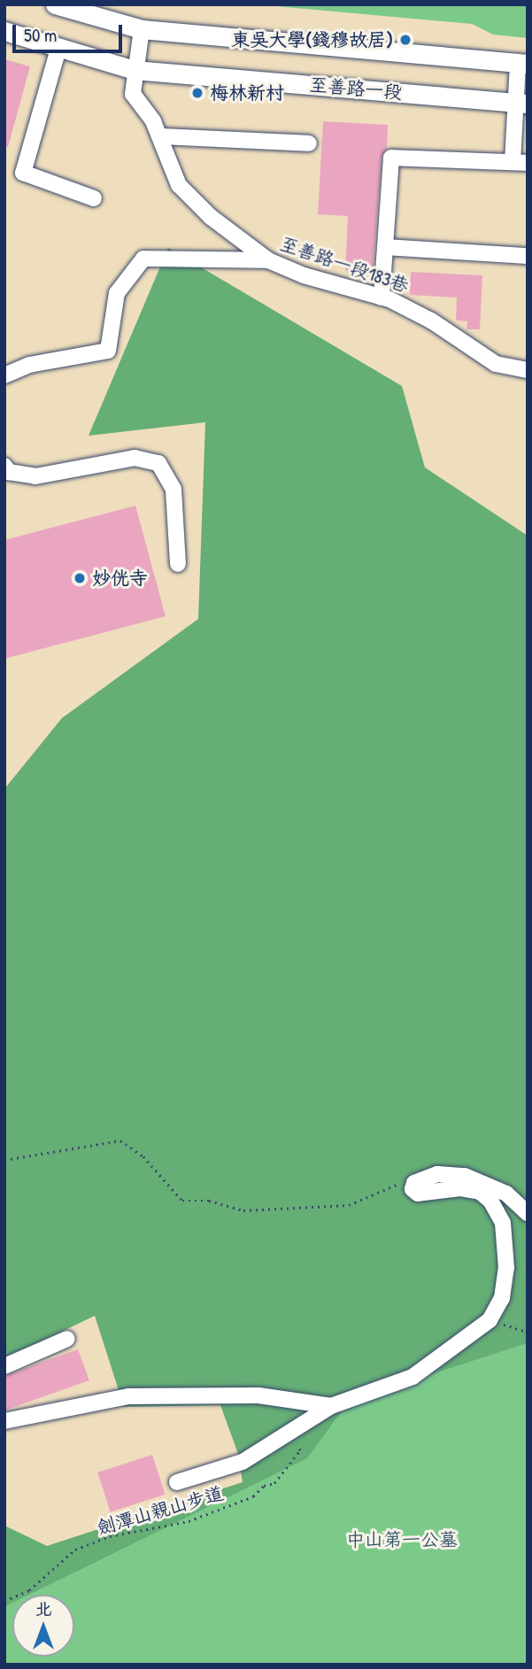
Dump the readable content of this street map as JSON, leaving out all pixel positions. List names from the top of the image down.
{
  "streets": {
    "main road": ["至善路一段"],
    "lane": ["至善路一段183巷"],
    "path": ["劍潭山親山步道"]
  },
  "crossings": [
    ["至善路一段", "至善路一段183巷"]
  ],
  "parks": ["中山第一公墓"],
  "places": ["東吳大學(錢穆故居)", "梅林新村", "妙侊寺"],
  "scale_bar": "50 m",
  "north": "top"
}
